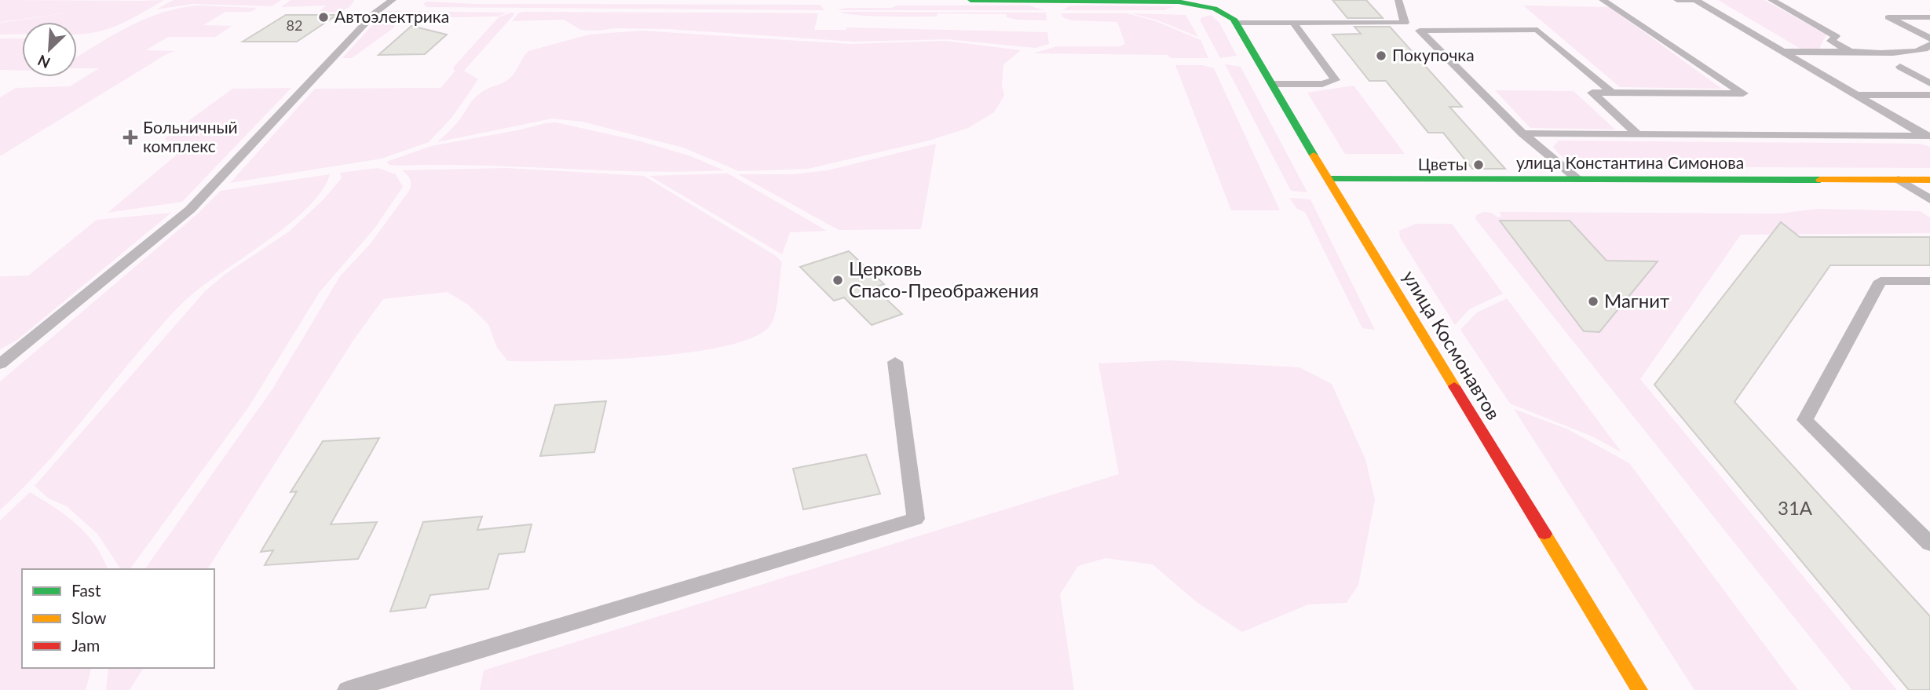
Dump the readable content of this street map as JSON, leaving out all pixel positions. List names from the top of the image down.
{
  "streets": {
    "main road": ["улица Константина Симонова", "улица Космонавтов"]
  },
  "crossings": [
    ["улица Константина Симонова", "улица Космонавтов"]
  ],
  "places": {
    "other": [
      "Автоэлектрика",
      "Покупочка",
      "Цветы",
      "Церковь Спасо-Преображения",
      "Магнит"
    ],
    "health": ["Больничный комплекс"]
  },
  "house_numbers": ["82", "31А"],
  "legend": ["Fast", "Slow", "Jam"],
  "north": "bottom left"
}
